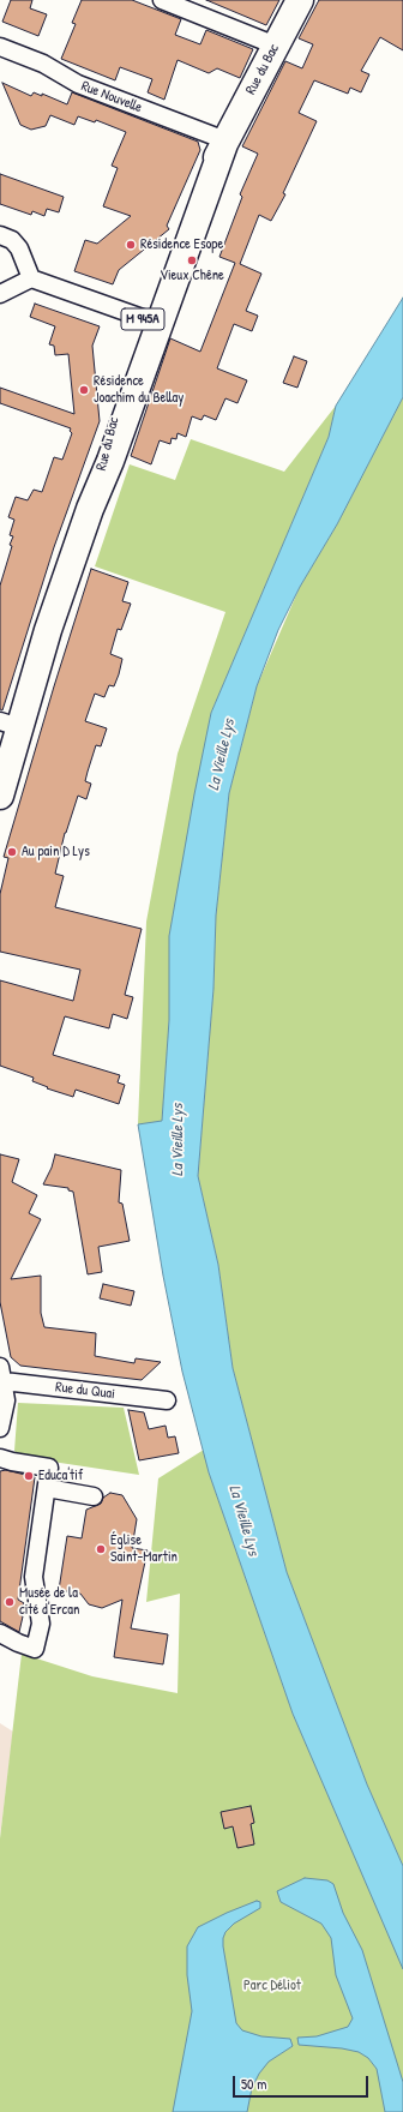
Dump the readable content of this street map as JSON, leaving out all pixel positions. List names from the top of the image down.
{
  "streets": {
    "main road": ["Rue du Bac", "M 945A"],
    "street": ["Rue Nouvelle", "Rue du Quai"]
  },
  "crossings": [
    ["Rue du Bac", "Rue Nouvelle"]
  ],
  "water": ["La Vieille Lys"],
  "parks": ["Parc Déliot"],
  "places": [
    "Résidence Esope",
    "Vieux Chêne",
    "Résidence Joachim du Bellay",
    "Au pain D Lys",
    "Educa'tif",
    "Église Saint-Martin",
    "Musée de la cité d'Ercan"
  ],
  "scale_bar": "50 m"
}
